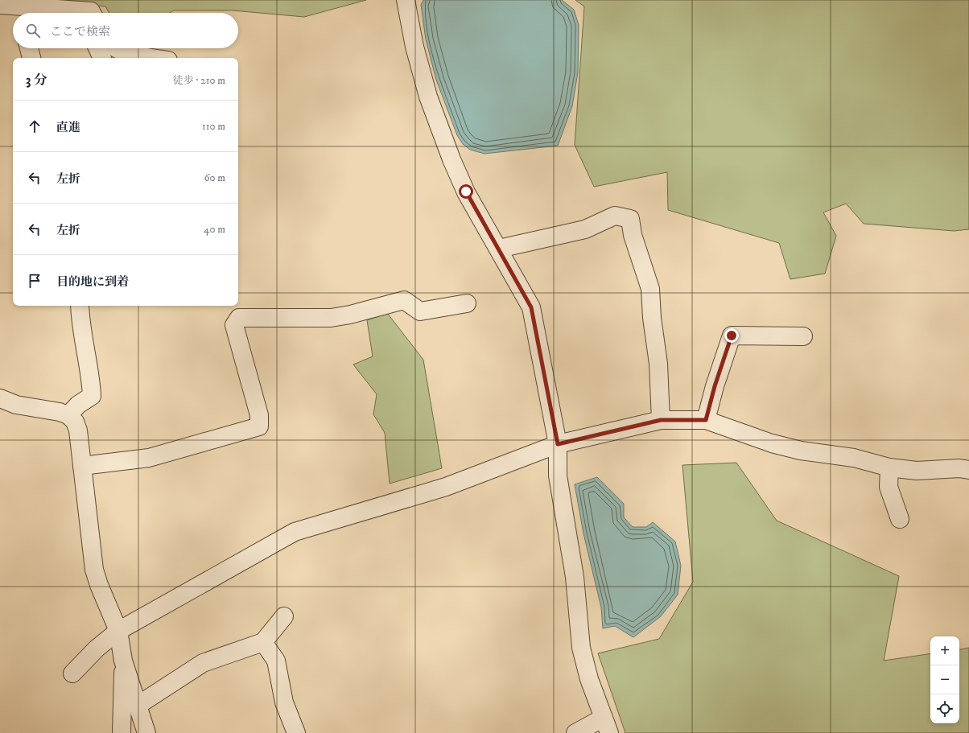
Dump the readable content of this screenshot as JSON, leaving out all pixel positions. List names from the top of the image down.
{
  "page": {
    "search": "ここで検索",
    "heading": ["3 分", "徒歩 · 210 m"],
    "list": [
      ["直進", "110 m"],
      ["左折", "60 m"],
      ["左折", "40 m"],
      "目的地に到着"
    ],
    "map_buttons": ["+", "−"]
  }
}
